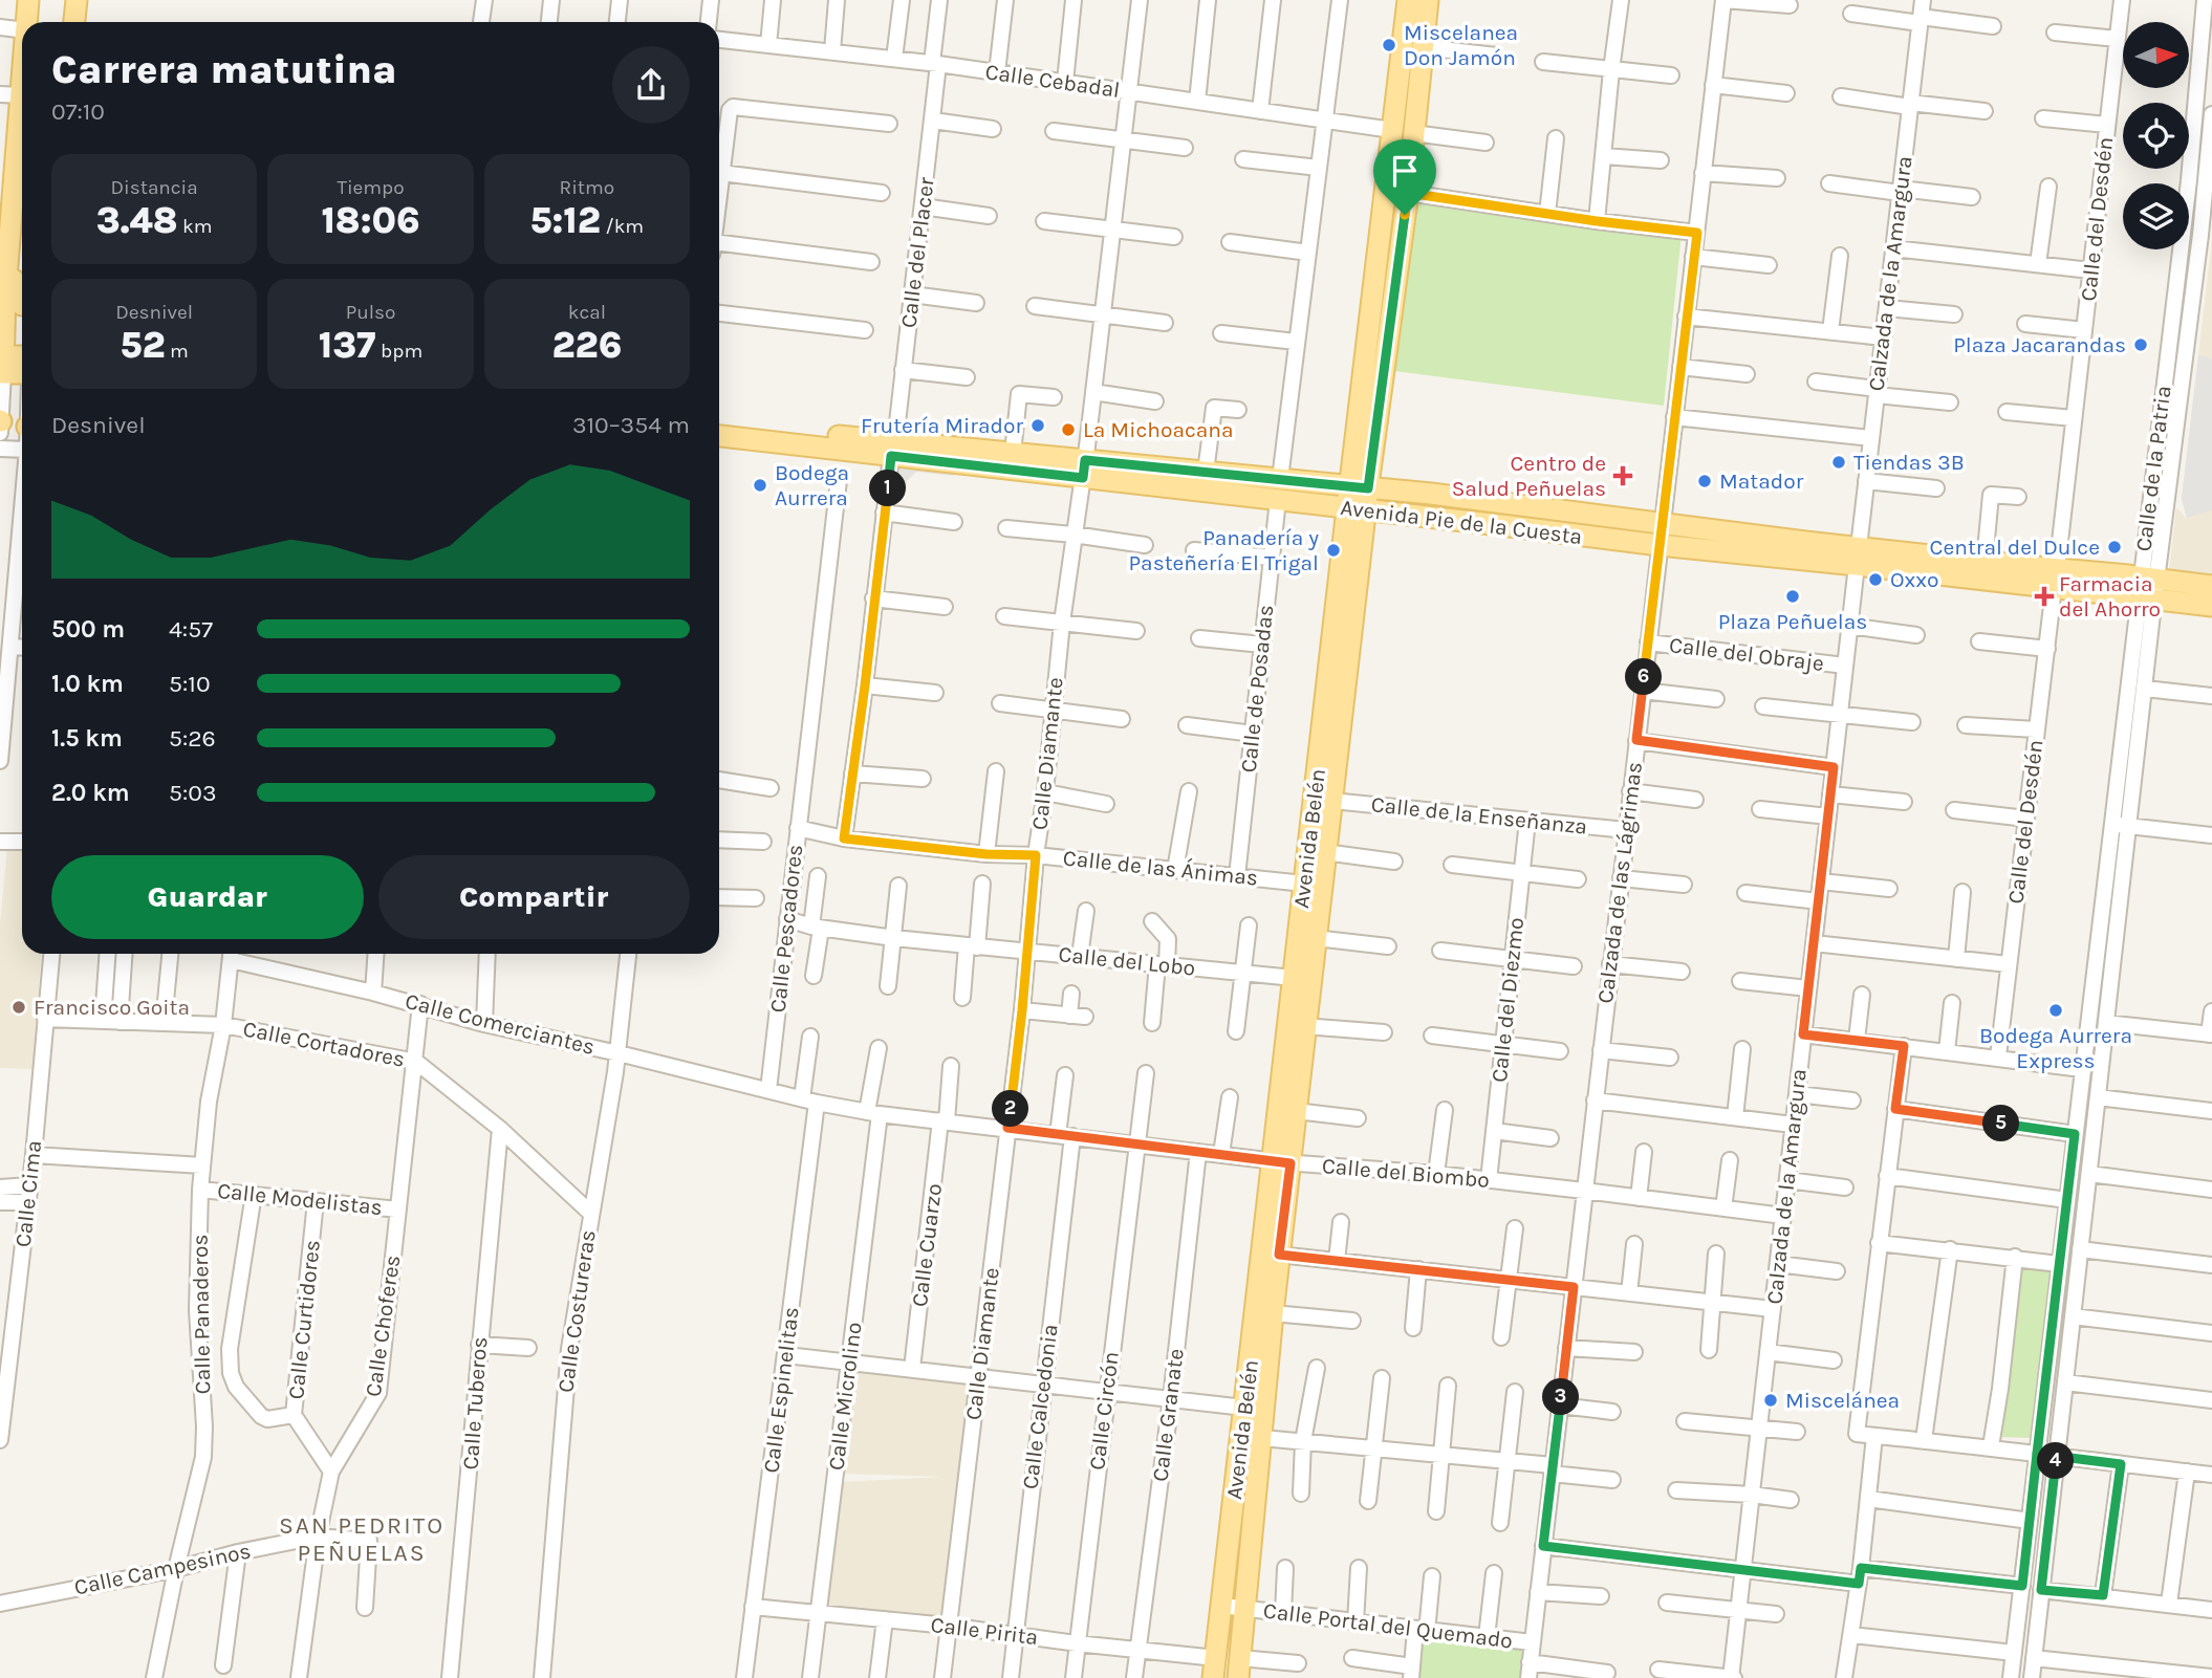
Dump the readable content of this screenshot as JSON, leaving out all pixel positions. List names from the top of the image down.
{
  "streets": {
    "main road": ["Avenida Pie de la Cuesta", "Avenida Belén"],
    "street": [
      "Calle Cebadal",
      "Calle del Desdén",
      "Calle del Placer",
      "Calzada de la Amargura",
      "Calle de la Patria",
      "Calle del Obraje",
      "Calle de Posadas",
      "Calle Diamante",
      "Calle de la Enseñanza",
      "Calle de las Ánimas",
      "Calzada de las Lágrimas",
      "Calle Pescadores",
      "Calle del Lobo",
      "Calle del Diezmo",
      "Calle Comerciantes",
      "Calle Cortadores",
      "Calle del Biombo",
      "Calle Cima",
      "Calle Modelistas",
      "Calle Cuarzo",
      "Calle Costureras",
      "Calle Panaderos",
      "Calle Curtidores",
      "Calle Choferes",
      "Calle Espinelitas",
      "Calle Microlino",
      "Calle Tuberos",
      "Calle Calcedonia",
      "Calle Circón",
      "Calle Granate",
      "Calle Campesinos",
      "Calle Portal del Quemado",
      "Calle Pirita"
    ]
  },
  "crossings": [
    ["Calle Cebadal", "Calle del Placer"],
    ["Calle Cebadal", "Calle de Posadas"],
    ["Calle Cebadal", "Calle Diamante"],
    ["Calle Cebadal", "Avenida Belén"],
    ["Calle del Desdén", "Avenida Pie de la Cuesta"],
    ["Calle del Placer", "Avenida Pie de la Cuesta"],
    ["Calle del Placer", "Calle de las Ánimas"],
    ["Calzada de la Amargura", "Avenida Pie de la Cuesta"],
    ["Calzada de la Amargura", "Calle del Obraje"],
    ["Calzada de la Amargura", "Calle del Biombo"],
    ["Calle de la Patria", "Avenida Pie de la Cuesta"],
    ["Avenida Pie de la Cuesta", "Calle de Posadas"],
    ["Avenida Pie de la Cuesta", "Calle Diamante"],
    ["Avenida Pie de la Cuesta", "Avenida Belén"],
    ["Avenida Pie de la Cuesta", "Calzada de las Lágrimas"],
    ["Calle del Obraje", "Calzada de las Lágrimas"],
    ["Calle de Posadas", "Calle de las Ánimas"],
    ["Calle Diamante", "Calle de las Ánimas"],
    ["Calle Diamante", "Calle del Lobo"],
    ["Calle Diamante", "Calle del Biombo"],
    ["Calle Diamante", "Calle Pirita"],
    ["Calle de la Enseñanza", "Avenida Belén"],
    ["Calle de la Enseñanza", "Calzada de las Lágrimas"],
    ["Calle de la Enseñanza", "Calle del Diezmo"],
    ["Avenida Belén", "Calle de las Ánimas"],
    ["Avenida Belén", "Calle del Lobo"],
    ["Avenida Belén", "Calle del Biombo"],
    ["Avenida Belén", "Calle Portal del Quemado"],
    ["Avenida Belén", "Calle Pirita"],
    ["Calle de las Ánimas", "Calle Pescadores"],
    ["Calzada de las Lágrimas", "Calle del Biombo"],
    ["Calzada de las Lágrimas", "Calle Portal del Quemado"],
    ["Calle Pescadores", "Calle del Lobo"],
    ["Calle Pescadores", "Calle Comerciantes"],
    ["Calle Pescadores", "Calle del Biombo"],
    ["Calle del Diezmo", "Calle del Biombo"],
    ["Calle Comerciantes", "Calle del Biombo"],
    ["Calle Comerciantes", "Calle Costureras"],
    ["Calle Comerciantes", "Calle Choferes"],
    ["Calle Cortadores", "Calle Cima"],
    ["Calle Cortadores", "Calle Costureras"],
    ["Calle Cortadores", "Calle Panaderos"],
    ["Calle Cortadores", "Calle Choferes"],
    ["Calle Cortadores", "Calle Tuberos"],
    ["Calle del Biombo", "Calle Cuarzo"],
    ["Calle del Biombo", "Calle Espinelitas"],
    ["Calle del Biombo", "Calle Microlino"],
    ["Calle del Biombo", "Calle Calcedonia"],
    ["Calle del Biombo", "Calle Circón"],
    ["Calle del Biombo", "Calle Granate"],
    ["Calle Modelistas", "Calle Panaderos"],
    ["Calle Modelistas", "Calle Curtidores"],
    ["Calle Modelistas", "Calle Choferes"],
    ["Calle Panaderos", "Calle Campesinos"],
    ["Calle Curtidores", "Calle Choferes"],
    ["Calle Choferes", "Calle Campesinos"],
    ["Calle Espinelitas", "Calle Pirita"],
    ["Calle Microlino", "Calle Pirita"],
    ["Calle Calcedonia", "Calle Pirita"],
    ["Calle Circón", "Calle Pirita"],
    ["Calle Granate", "Calle Pirita"]
  ],
  "districts": ["SAN PEDRITO PEÑUELAS"],
  "places": {
    "other": [
      "Miscelanea Don Jamón",
      "Plaza Jacarandas",
      "Frutería Mirador",
      "La Michoacana",
      "Tiendas 3B",
      "Matador",
      "Bodega Aurrera",
      "Central del Dulce",
      "Panadería y Pasteñería El Trigal",
      "Oxxo",
      "Plaza Peñuelas",
      "Francisco Goita",
      "Bodega Aurrera Express",
      "Miscelánea"
    ],
    "health": ["Centro de Salud Peñuelas", "Farmacia del Ahorro"]
  },
  "north": "right",
  "page": {
    "heading": ["Carrera matutina", "07:10"],
    "stats": [
      ["Distancia", "3.48 km"],
      ["Tiempo", "18:06"],
      ["Ritmo", "5:12 /km"],
      ["Desnivel", "52 m"],
      ["Pulso", "137 bpm"],
      ["kcal", "226"]
    ],
    "chart": ["Desnivel", "310–354 m"],
    "pins": [
      "1",
      "6",
      "2",
      "5",
      "3",
      "4"
    ],
    "list": [
      {
        "name": "500 m",
        "note": "4:57"
      },
      {
        "name": "1.0 km",
        "note": "5:10"
      },
      {
        "name": "1.5 km",
        "note": "5:26"
      },
      {
        "name": "2.0 km",
        "note": "5:03"
      }
    ],
    "buttons": ["Guardar", "Compartir"]
  }
}
